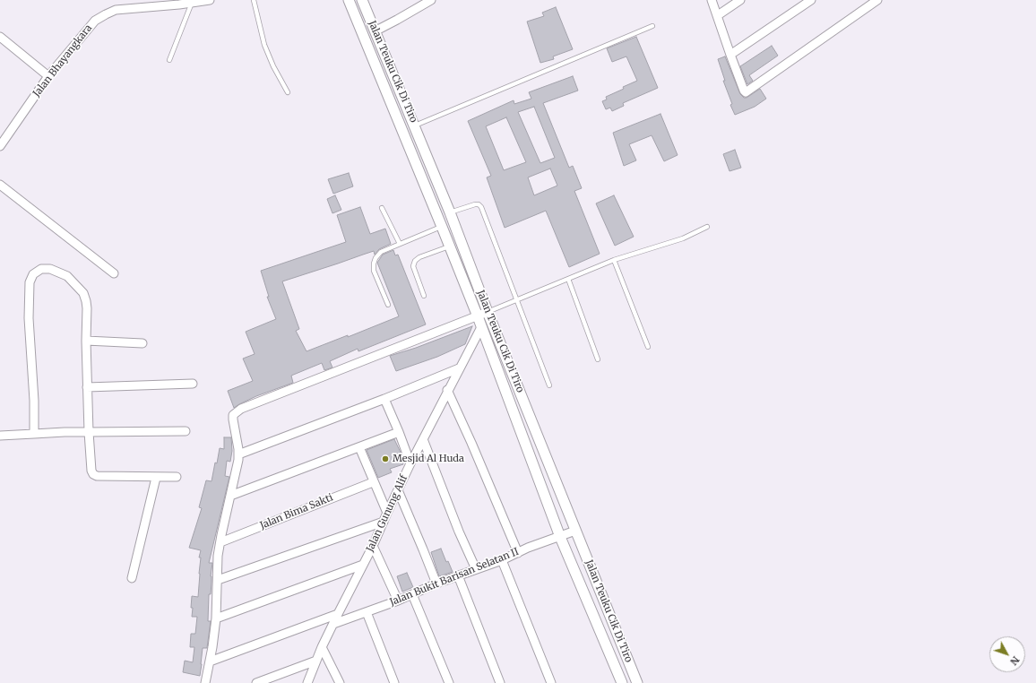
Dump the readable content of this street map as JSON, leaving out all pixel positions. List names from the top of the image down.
{
  "streets": {
    "street": [
      "Jalan Bhayangkara",
      "Jalan Teuku Cik Di Tiro",
      "Jalan Bima Sakti",
      "Jalan Gunung Alif",
      "Jalan Bukit Barisan Selatan II"
    ]
  },
  "crossings": [
    ["Jalan Teuku Cik Di Tiro", "Jalan Gunung Alif"],
    ["Jalan Teuku Cik Di Tiro", "Jalan Bukit Barisan Selatan II"],
    ["Jalan Gunung Alif", "Jalan Bukit Barisan Selatan II"]
  ],
  "places": ["Mesjid Al Huda"],
  "north": "bottom right"
}
